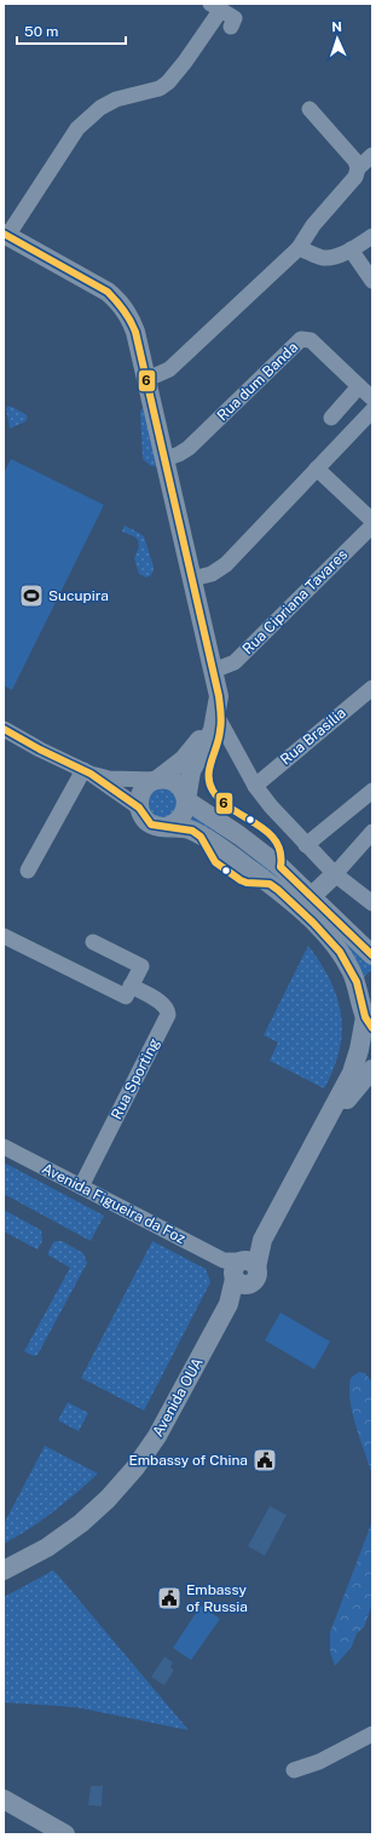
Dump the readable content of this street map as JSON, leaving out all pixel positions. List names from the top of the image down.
{
  "streets": {
    "street": [
      "Rua dum Banda",
      "Rua Cipriana Tavares",
      "Rua Brasilia",
      "Rua Sporting",
      "Avenida Figueira da Foz",
      "Avenida OUA"
    ]
  },
  "crossings": [
    ["Rua Sporting", "Avenida Figueira da Foz"],
    ["Avenida Figueira da Foz", "Avenida OUA"]
  ],
  "places": {
    "sports": ["Sucupira"],
    "public building": ["Embassy of China", "Embassy of Russia"]
  },
  "lines": ["transit line 6"],
  "scale_bar": "50 m",
  "north": "top"
}
